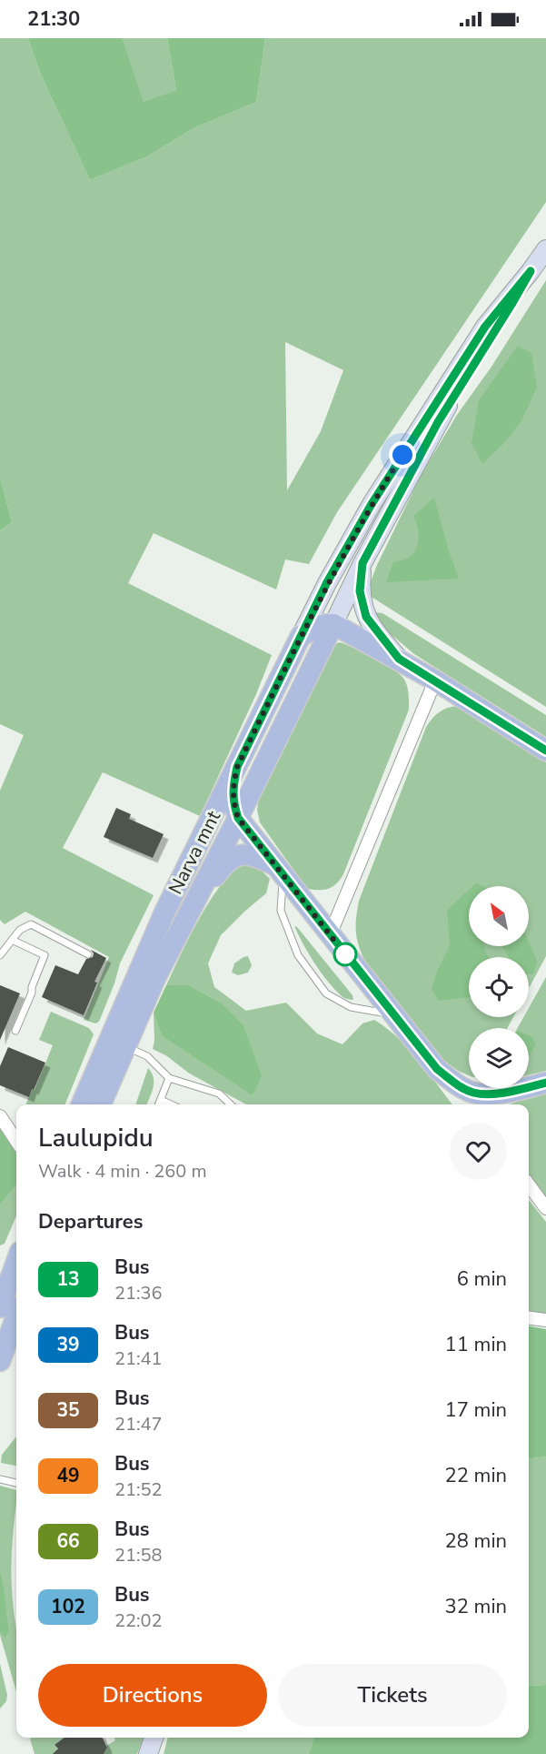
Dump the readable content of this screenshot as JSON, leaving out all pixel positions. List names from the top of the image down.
{
  "streets": {
    "main road": ["Narva mnt"]
  },
  "lines": ["bus line 13"],
  "north": "top left",
  "page": {
    "status": "21:30",
    "heading": [
      ["Laulupidu", "Walk · 4 min · 260 m"],
      "Departures"
    ],
    "list": [
      {
        "mark": "13",
        "name": "Bus",
        "note": "21:36",
        "value": "6 min"
      },
      {
        "mark": "39",
        "name": "Bus",
        "note": "21:41",
        "value": "11 min"
      },
      {
        "mark": "35",
        "name": "Bus",
        "note": "21:47",
        "value": "17 min"
      },
      {
        "mark": "49",
        "name": "Bus",
        "note": "21:52",
        "value": "22 min"
      },
      {
        "mark": "66",
        "name": "Bus",
        "note": "21:58",
        "value": "28 min"
      },
      {
        "mark": "102",
        "name": "Bus",
        "note": "22:02",
        "value": "32 min"
      }
    ],
    "buttons": ["Directions", "Tickets"]
  }
}
